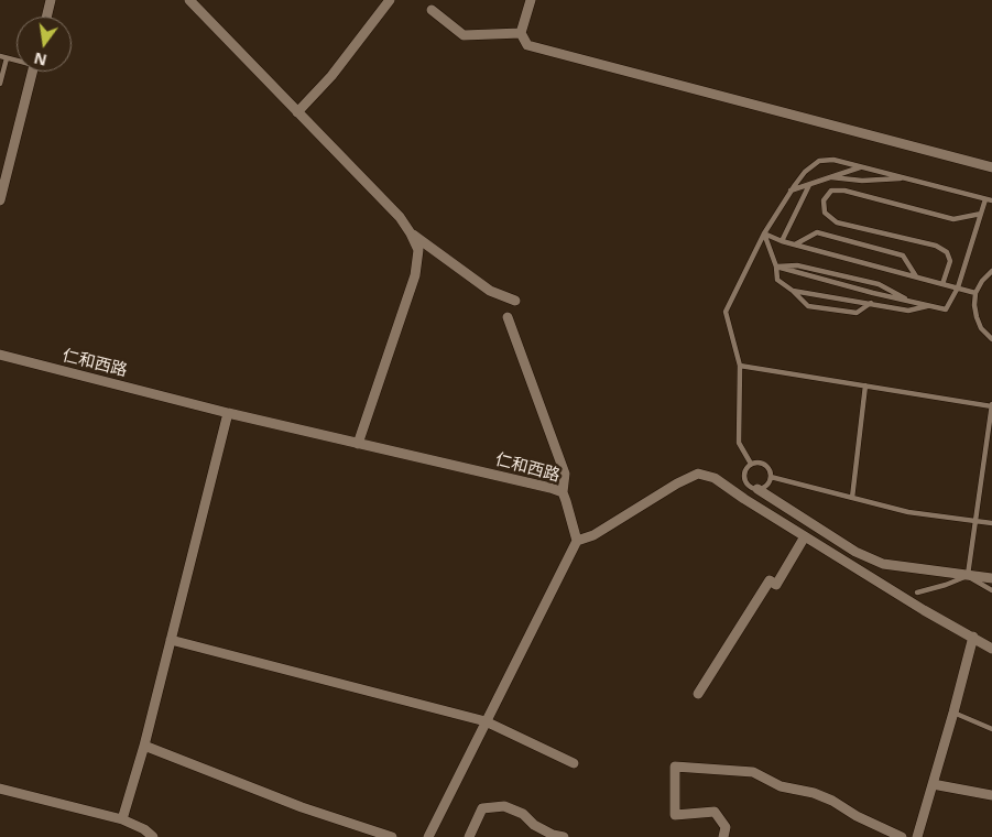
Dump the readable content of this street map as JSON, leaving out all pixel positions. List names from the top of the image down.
{
  "streets": {
    "street": ["仁和西路"]
  },
  "north": "bottom"
}
